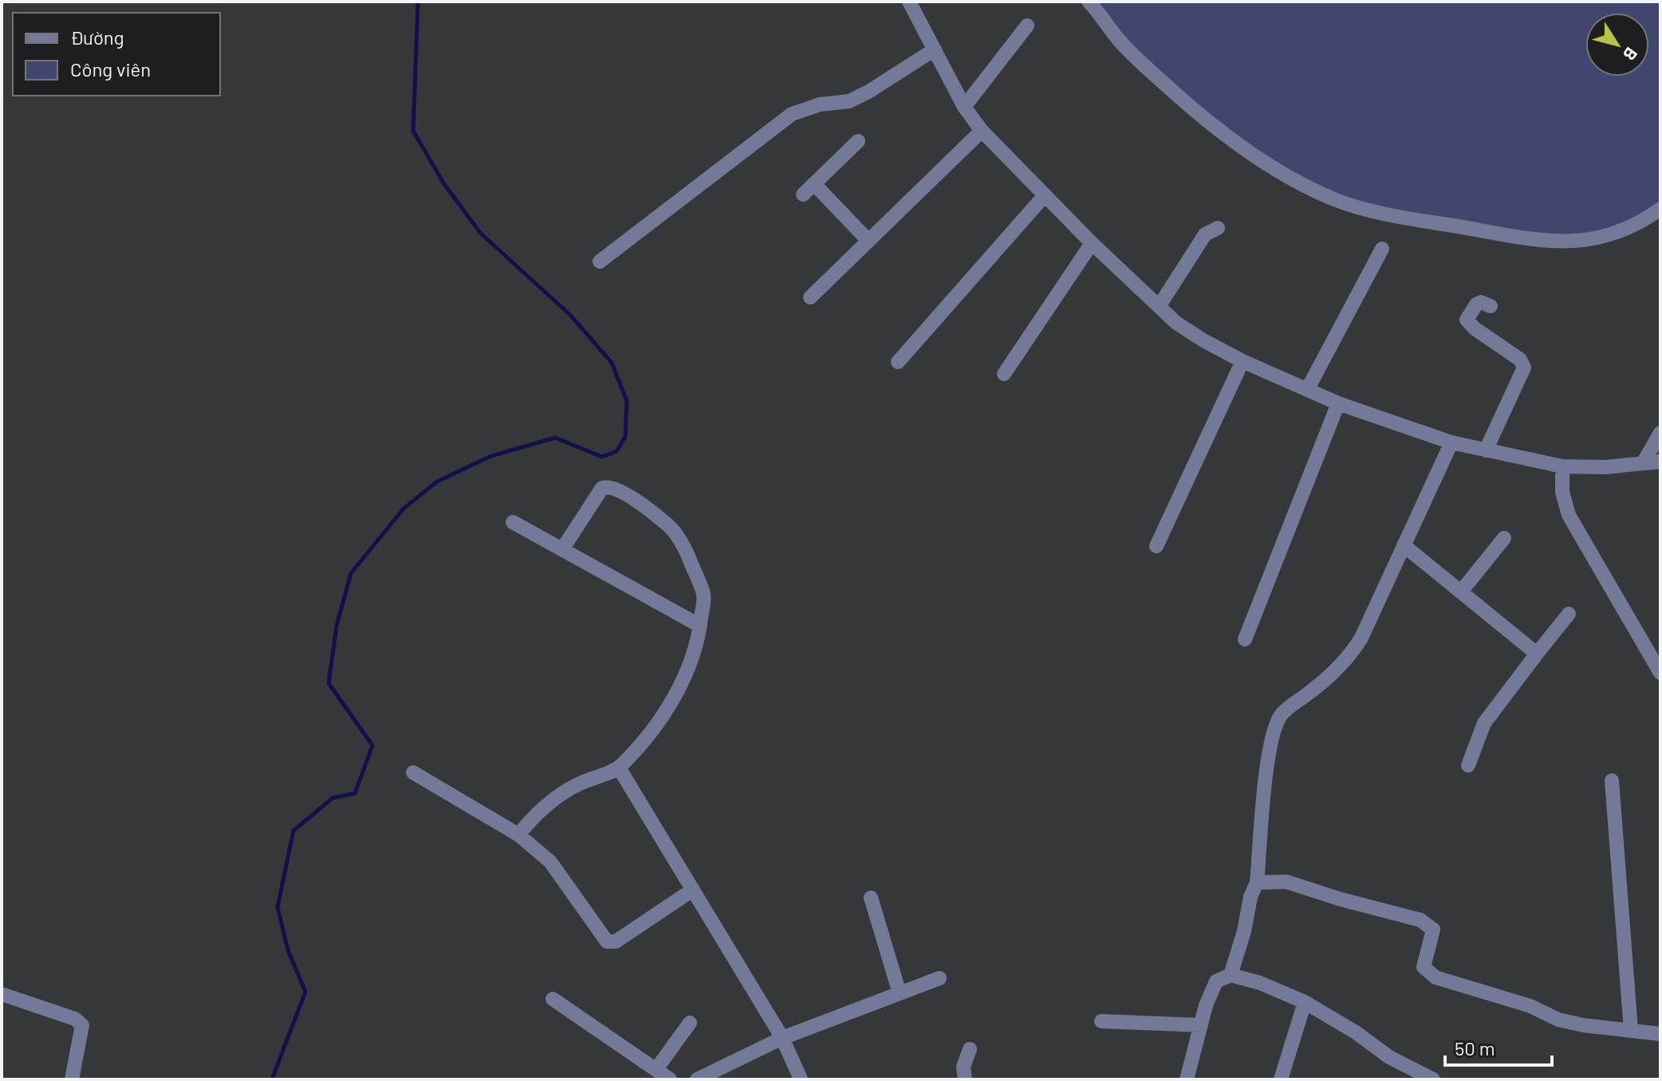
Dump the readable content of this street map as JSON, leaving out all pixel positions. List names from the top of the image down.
{
  "legend": ["Đường", "Công viên"],
  "scale_bar": "50 m",
  "north": "bottom right"
}
